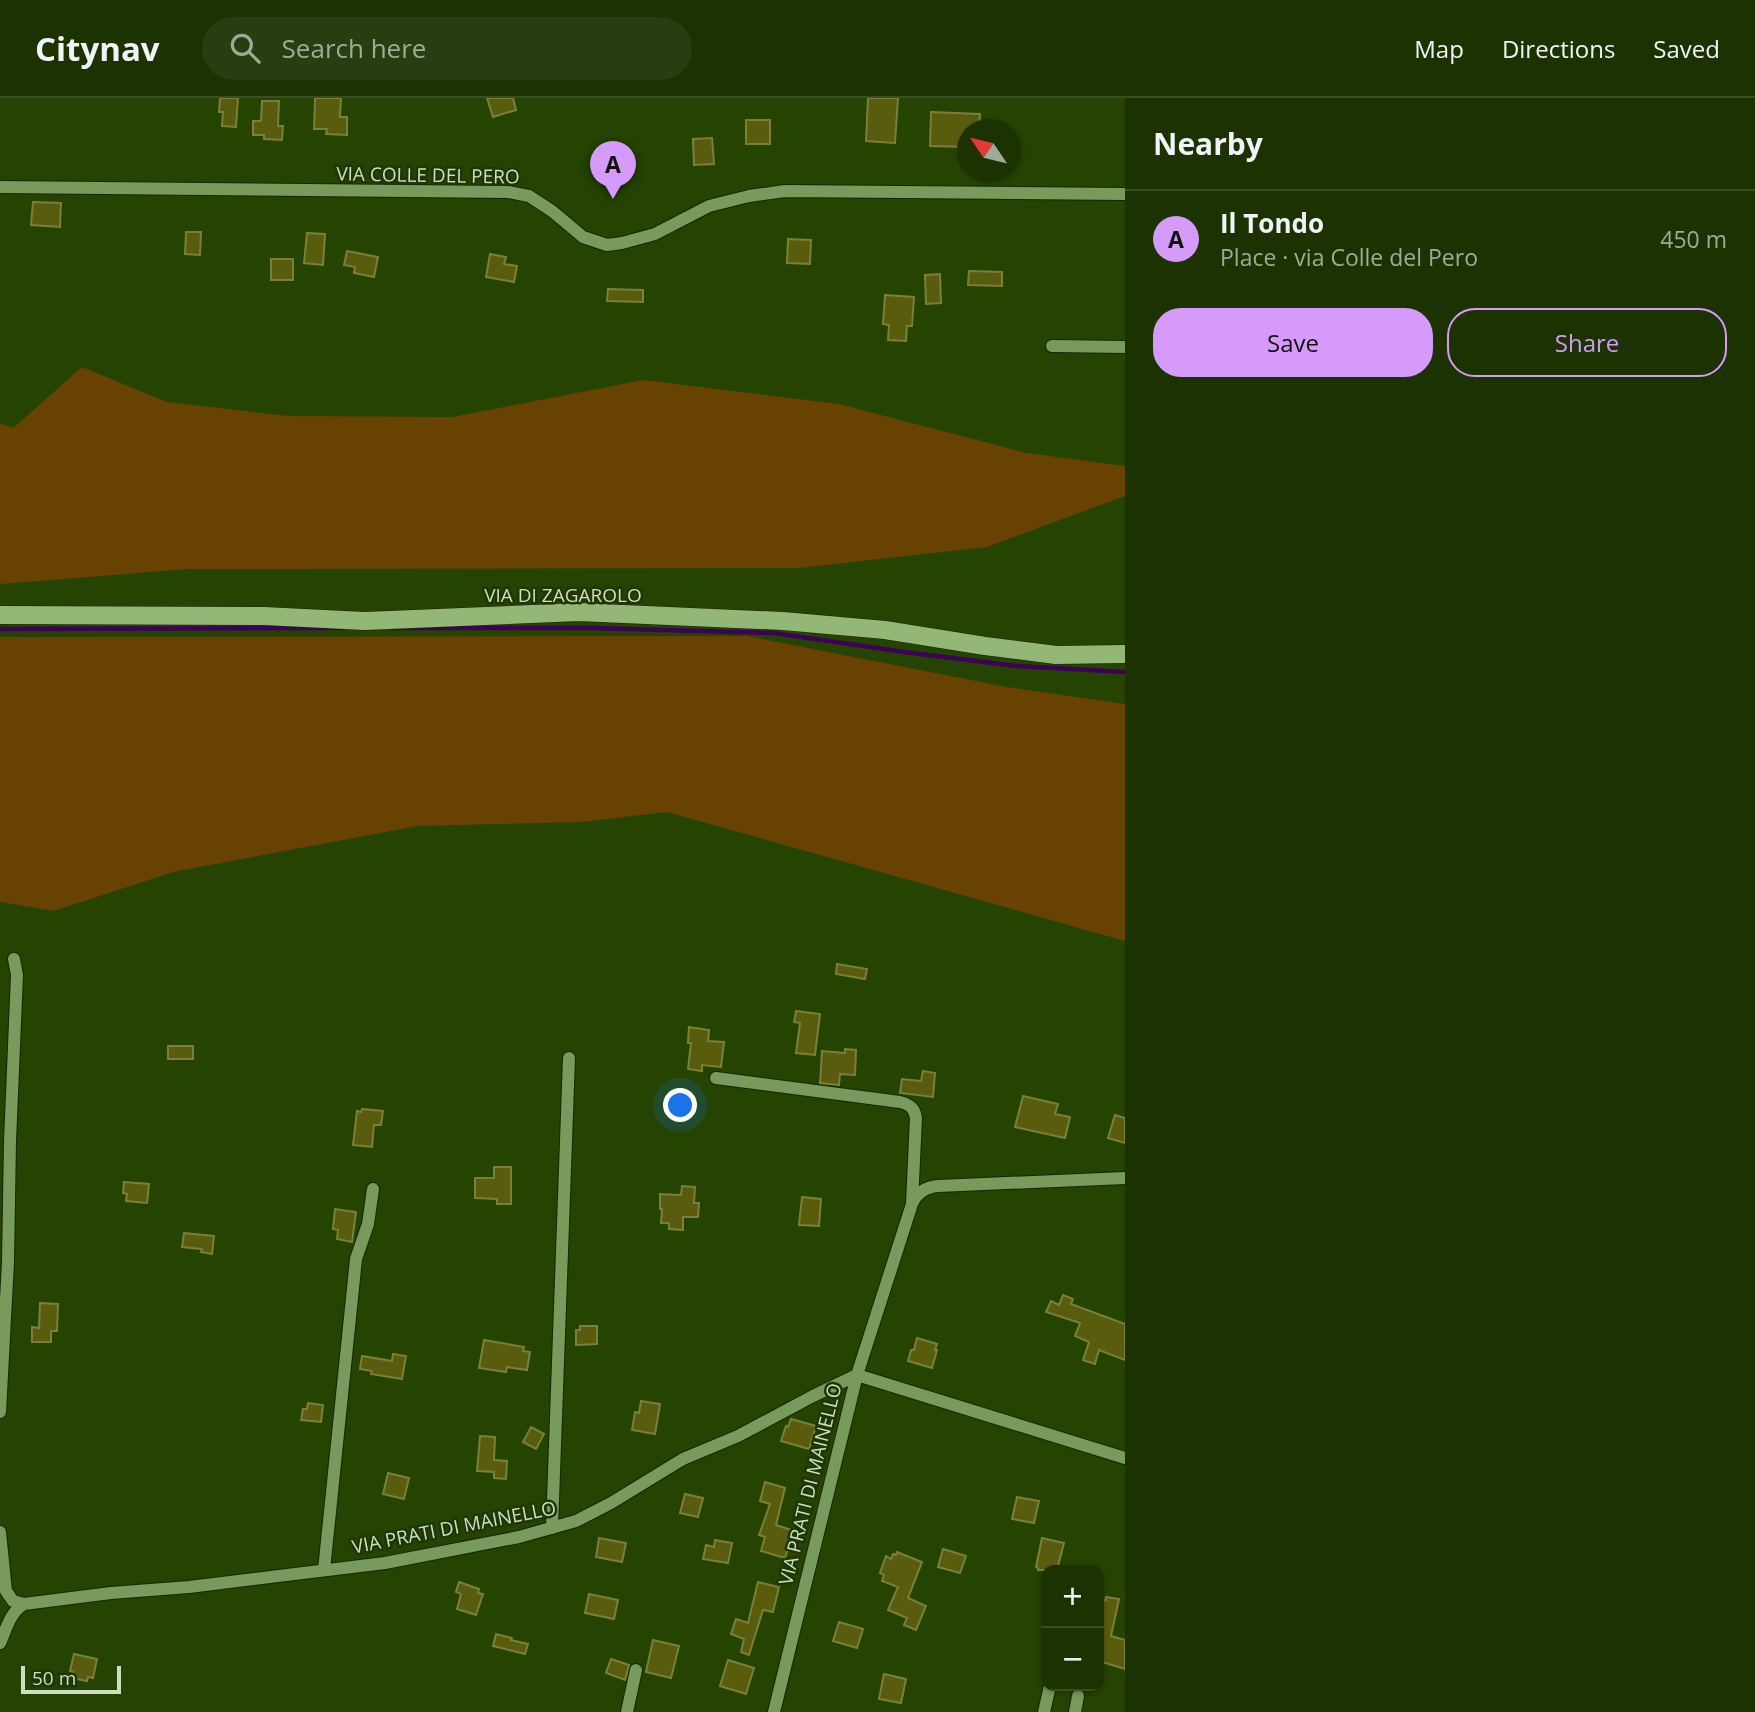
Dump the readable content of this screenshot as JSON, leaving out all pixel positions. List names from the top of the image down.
{
  "streets": {
    "main road": ["VIA DI ZAGAROLO"],
    "street": ["VIA COLLE DEL PERO", "VIA PRATI DI MAINELLO"]
  },
  "scale_bar": "50 m",
  "north": "top left",
  "page": {
    "header": "Citynav",
    "search": "Search here",
    "nav": ["Map", "Directions", "Saved"],
    "heading": "Nearby",
    "pins": "A",
    "list": [
      {
        "mark": "A",
        "name": "Il Tondo",
        "note": "Place · via Colle del Pero",
        "value": "450 m"
      }
    ],
    "buttons": ["Save", "Share"],
    "map_buttons": ["+", "−"],
    "scale": "50 m"
  }
}
